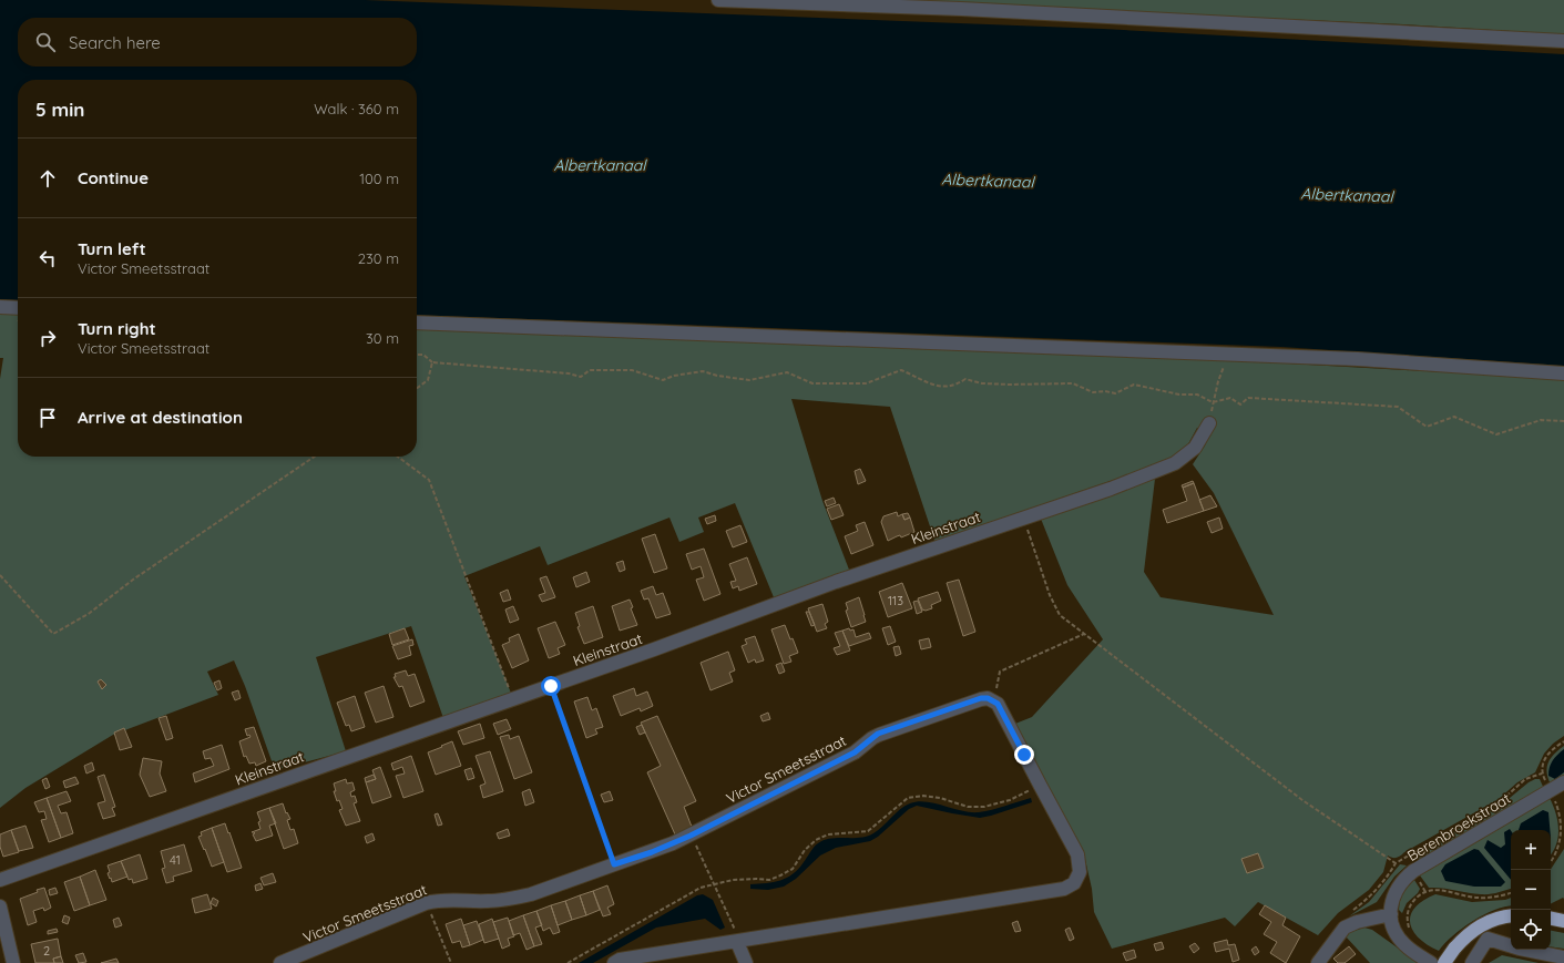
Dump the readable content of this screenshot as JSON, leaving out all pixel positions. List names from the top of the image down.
{
  "streets": {
    "street": ["Kleinstraat", "Victor Smeetsstraat", "Berenbroekstraat"]
  },
  "water": ["Albertkanaal"],
  "house_numbers": ["113", "41", "2"],
  "page": {
    "search": "Search here",
    "heading": ["5 min", "Walk · 360 m"],
    "list": [
      ["Continue", "100 m"],
      ["Turn left", "Victor Smeetsstraat", "230 m"],
      ["Turn right", "Victor Smeetsstraat", "30 m"],
      "Arrive at destination"
    ],
    "map_buttons": ["+", "−"]
  }
}
